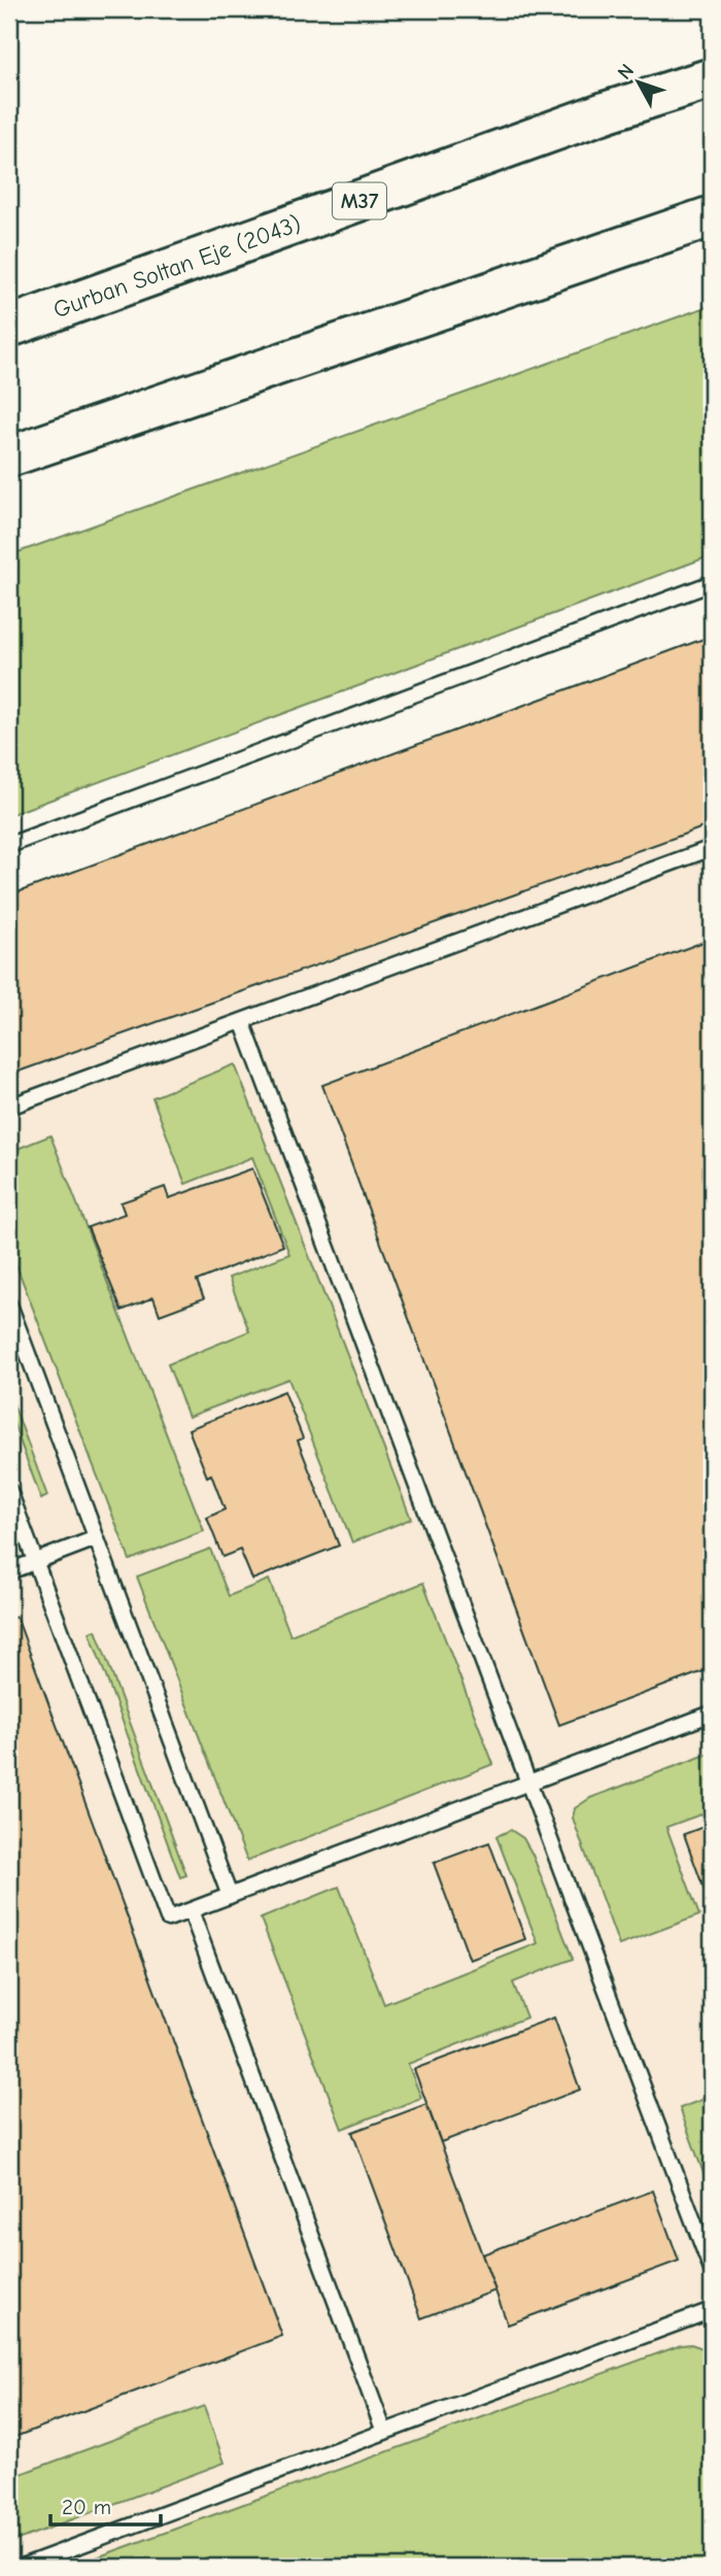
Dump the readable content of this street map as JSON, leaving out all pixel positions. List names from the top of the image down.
{
  "streets": {
    "highway": ["M37", "Gurban Soltan Eje (2043)"]
  },
  "scale_bar": "20 m",
  "north": "top left"
}
